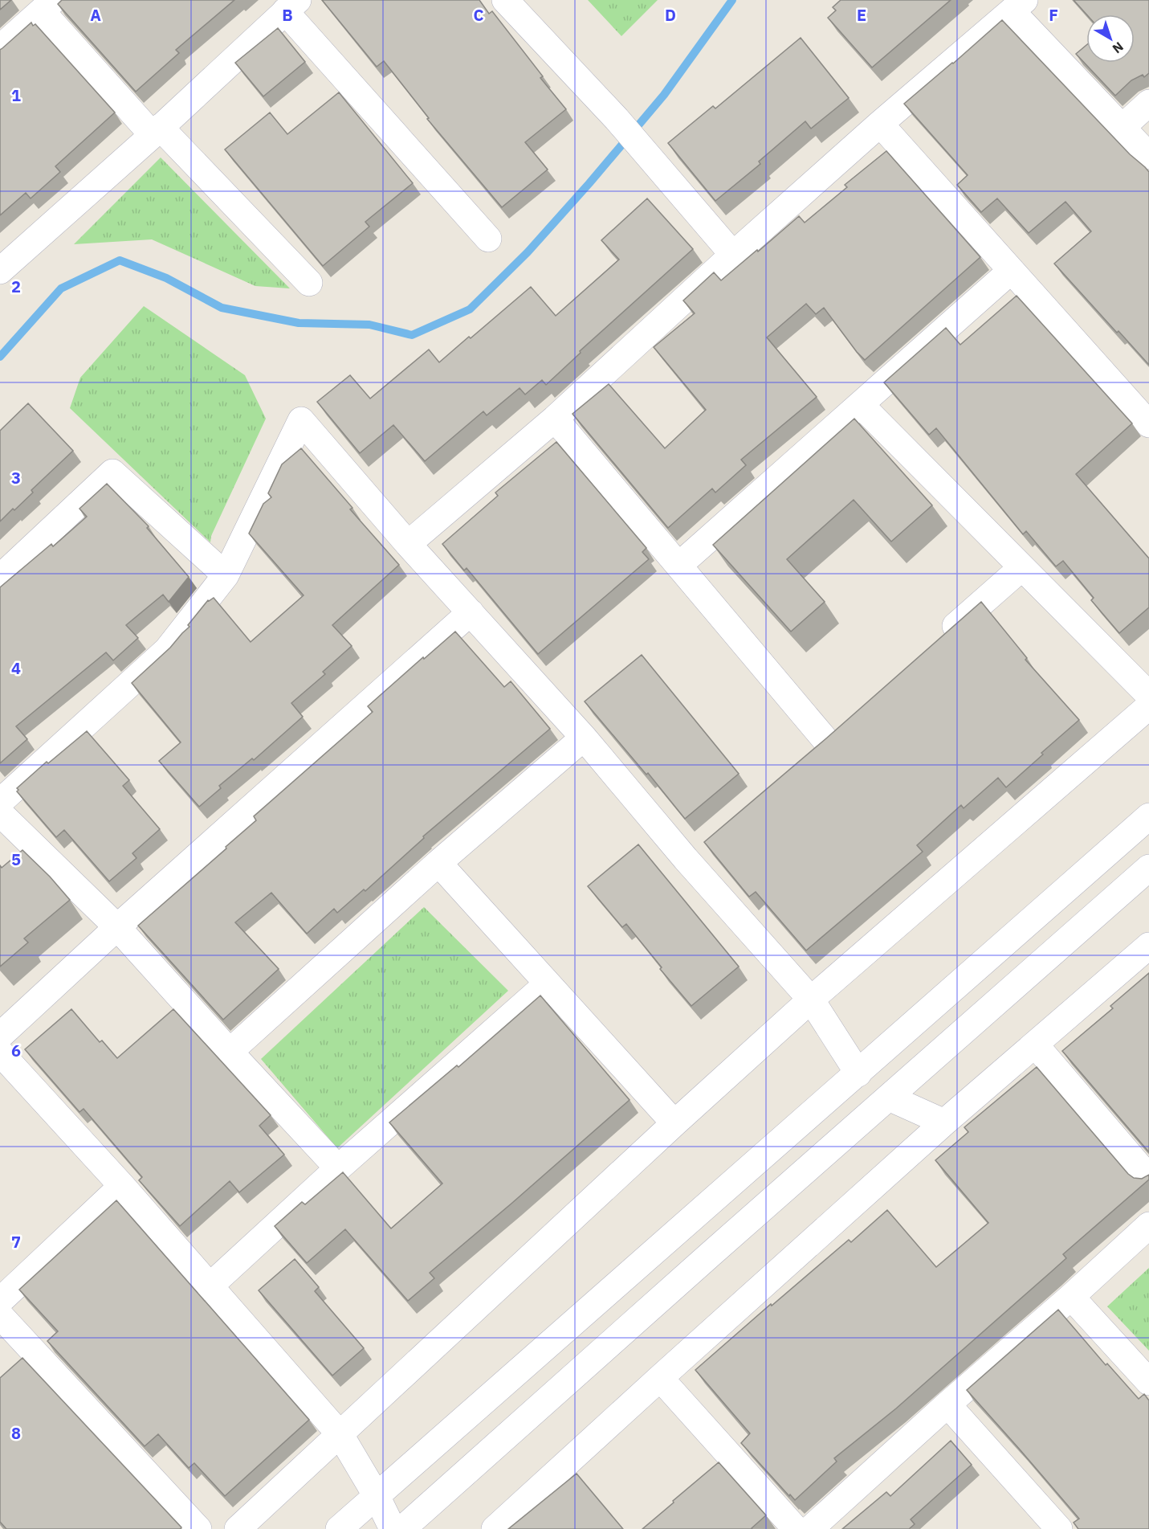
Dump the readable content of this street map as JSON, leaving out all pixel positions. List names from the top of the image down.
{
  "north": "bottom right",
  "grid": {
    "columns": [
      "A",
      "B",
      "C",
      "D",
      "E",
      "F"
    ],
    "rows": [
      "1",
      "2",
      "3",
      "4",
      "5",
      "6",
      "7",
      "8"
    ]
  }
}
